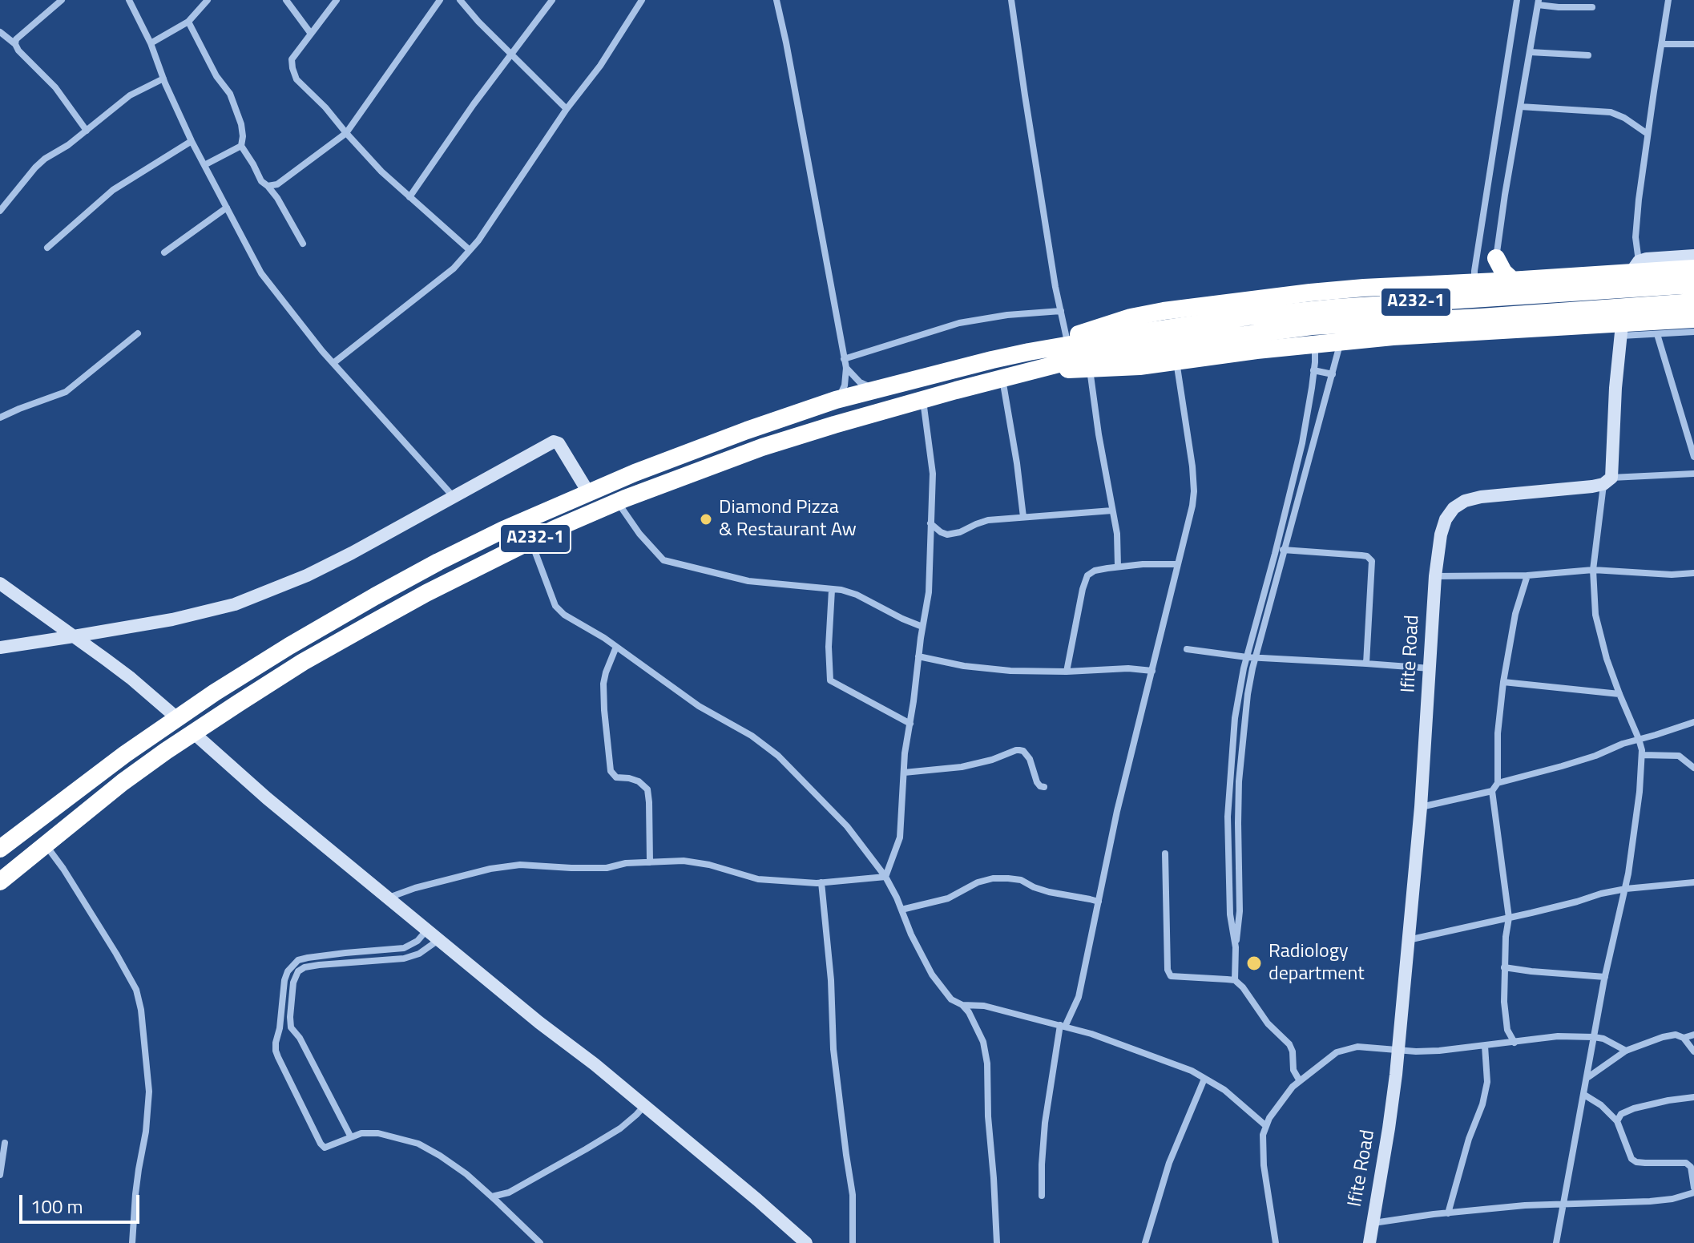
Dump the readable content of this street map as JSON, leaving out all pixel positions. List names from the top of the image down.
{
  "streets": {
    "highway": ["A232-1"],
    "street": ["Ifite Road"]
  },
  "places": ["Diamond Pizza & Restaurant Aw", "Radiology department"],
  "scale_bar": "100 m"
}
